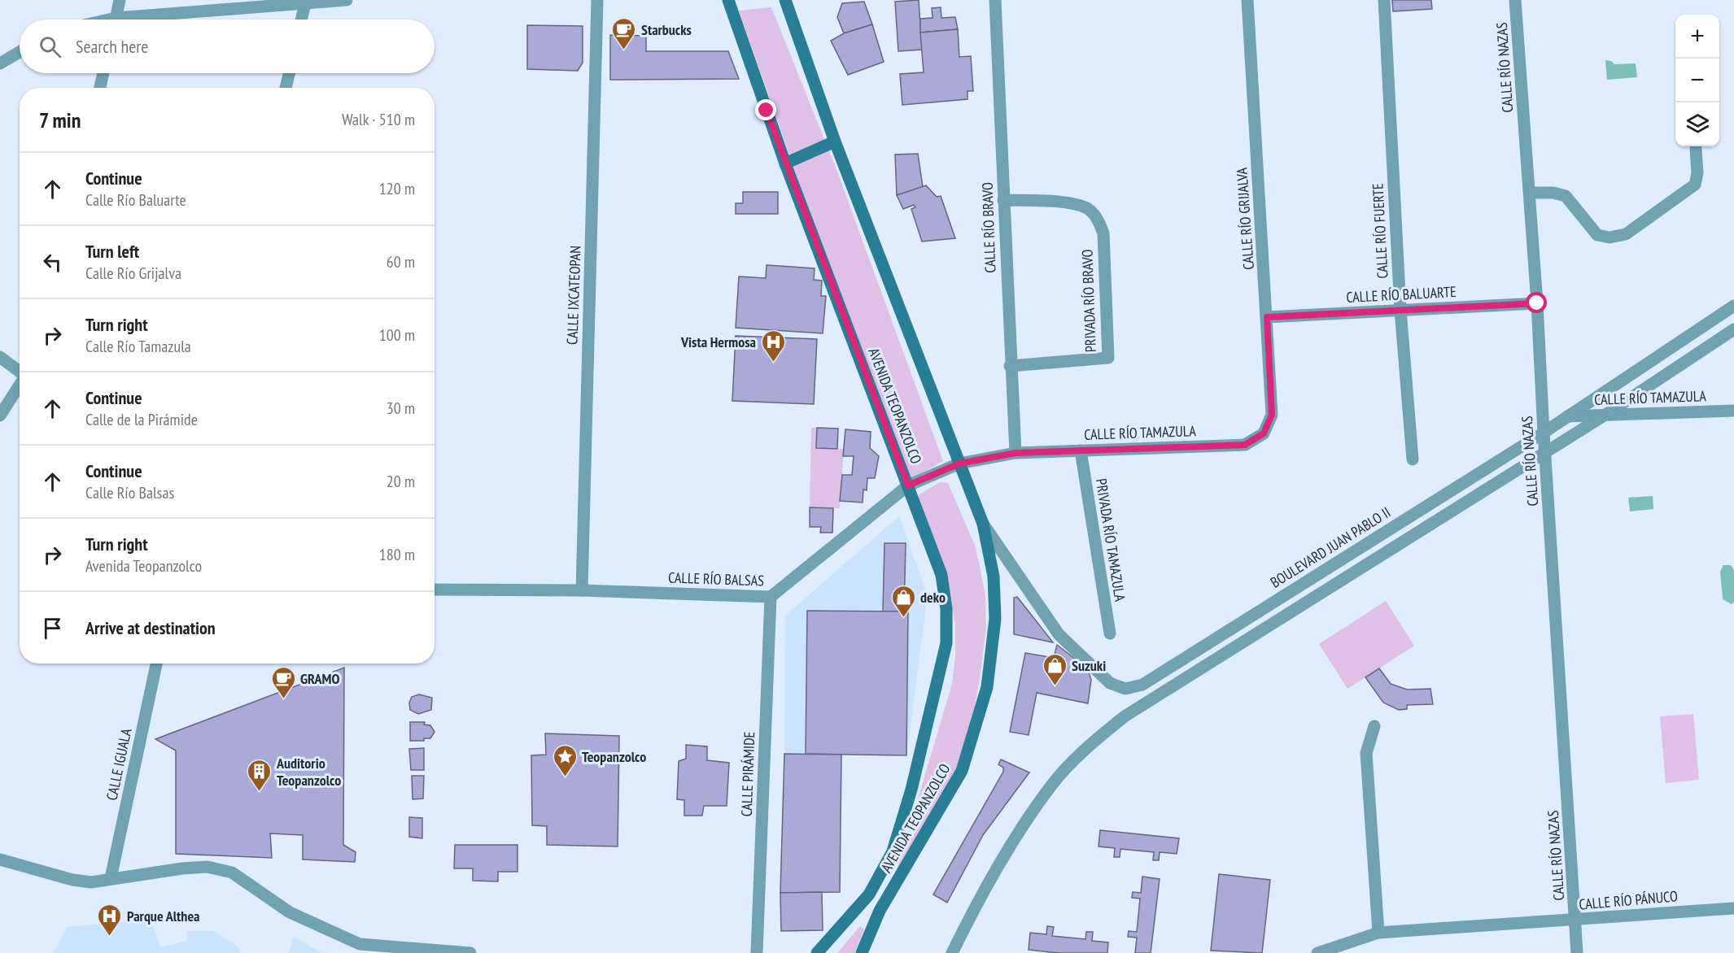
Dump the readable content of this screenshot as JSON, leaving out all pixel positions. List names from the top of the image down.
{
  "streets": {
    "main road": ["AVENIDA TEOPANZOLCO"],
    "street": [
      "CALLE RÍO NAZAS",
      "CALLE RÍO GRIJALVA",
      "CALLE RÍO BRAVO",
      "CALLE RÍO FUERTE",
      "CALLE RÍO BALUARTE",
      "CALLE IXCATEOPAN",
      "PRIVADA RÍO BRAVO",
      "CALLE RÍO TAMAZULA",
      "PRIVADA RÍO TAMAZULA",
      "BOULEVARD JUAN PABLO II",
      "CALLE RÍO BALSAS",
      "CALLE IGUALA",
      "CALLE PIRÁMIDE",
      "CALLE RÍO PÁNUCO"
    ]
  },
  "crossings": [
    ["CALLE RÍO NAZAS", "CALLE RÍO BALUARTE"],
    ["CALLE RÍO NAZAS", "BOULEVARD JUAN PABLO II"],
    ["CALLE RÍO NAZAS", "CALLE RÍO PÁNUCO"],
    ["CALLE RÍO GRIJALVA", "CALLE RÍO BALUARTE"],
    ["CALLE RÍO GRIJALVA", "CALLE RÍO TAMAZULA"],
    ["CALLE RÍO BRAVO", "PRIVADA RÍO BRAVO"],
    ["CALLE RÍO BRAVO", "CALLE RÍO TAMAZULA"],
    ["CALLE RÍO FUERTE", "CALLE RÍO BALUARTE"],
    ["CALLE IXCATEOPAN", "CALLE RÍO BALSAS"],
    ["CALLE RÍO TAMAZULA", "AVENIDA TEOPANZOLCO"],
    ["CALLE RÍO TAMAZULA", "PRIVADA RÍO TAMAZULA"],
    ["CALLE RÍO TAMAZULA", "BOULEVARD JUAN PABLO II"],
    ["CALLE RÍO TAMAZULA", "CALLE RÍO BALSAS"],
    ["AVENIDA TEOPANZOLCO", "BOULEVARD JUAN PABLO II"],
    ["AVENIDA TEOPANZOLCO", "CALLE RÍO BALSAS"],
    ["CALLE RÍO BALSAS", "CALLE PIRÁMIDE"]
  ],
  "places": {
    "cafe": ["Starbucks", "GRAMO"],
    "hospital": ["Vista Hermosa", "Parque Althea"],
    "shop": ["deko", "Suzuki"],
    "place": ["Teopanzolco"],
    "building": ["Auditorio Teopanzolco"]
  },
  "page": {
    "map_buttons": ["+", "−"],
    "search": "Search here",
    "heading": ["7 min", "Walk · 510 m"],
    "list": [
      ["Continue", "Calle Río Baluarte", "120 m"],
      ["Turn left", "Calle Río Grijalva", "60 m"],
      ["Turn right", "Calle Río Tamazula", "100 m"],
      ["Continue", "Calle de la Pirámide", "30 m"],
      ["Continue", "Calle Río Balsas", "20 m"],
      ["Turn right", "Avenida Teopanzolco", "180 m"],
      "Arrive at destination"
    ]
  }
}
